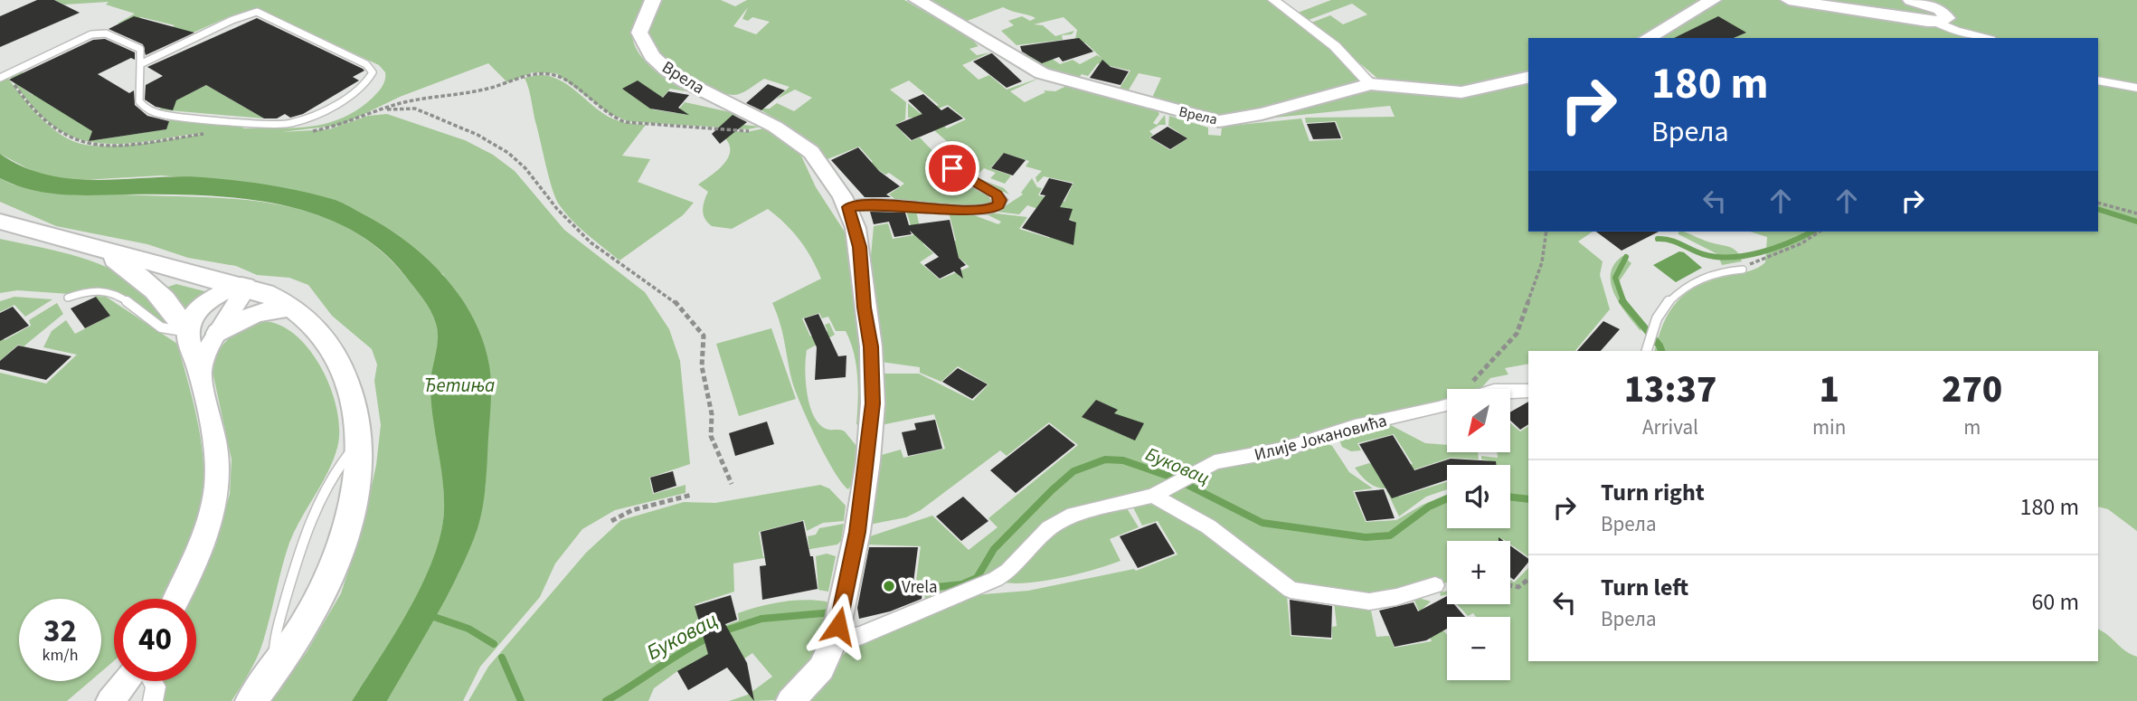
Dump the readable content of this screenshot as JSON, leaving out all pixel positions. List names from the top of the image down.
{
  "streets": {
    "street": ["Врела", "Илије Јокановића"]
  },
  "crossings": [
    ["Врела", "Илије Јокановића"]
  ],
  "water": ["Ђетиња", "Буковац"],
  "places": ["Vrela"],
  "north": "bottom left",
  "page": {
    "turn": ["180 m", "Врела"],
    "eta": [
      "13:37",
      "Arrival",
      "1",
      "min",
      "270",
      "m"
    ],
    "map_buttons": ["+", "−"],
    "list": [
      {
        "name": "Turn right",
        "note": "Врела",
        "value": "180 m"
      },
      {
        "name": "Turn left",
        "note": "Врела",
        "value": "60 m"
      }
    ],
    "speed": "32 km/h",
    "limit": "40"
  }
}
